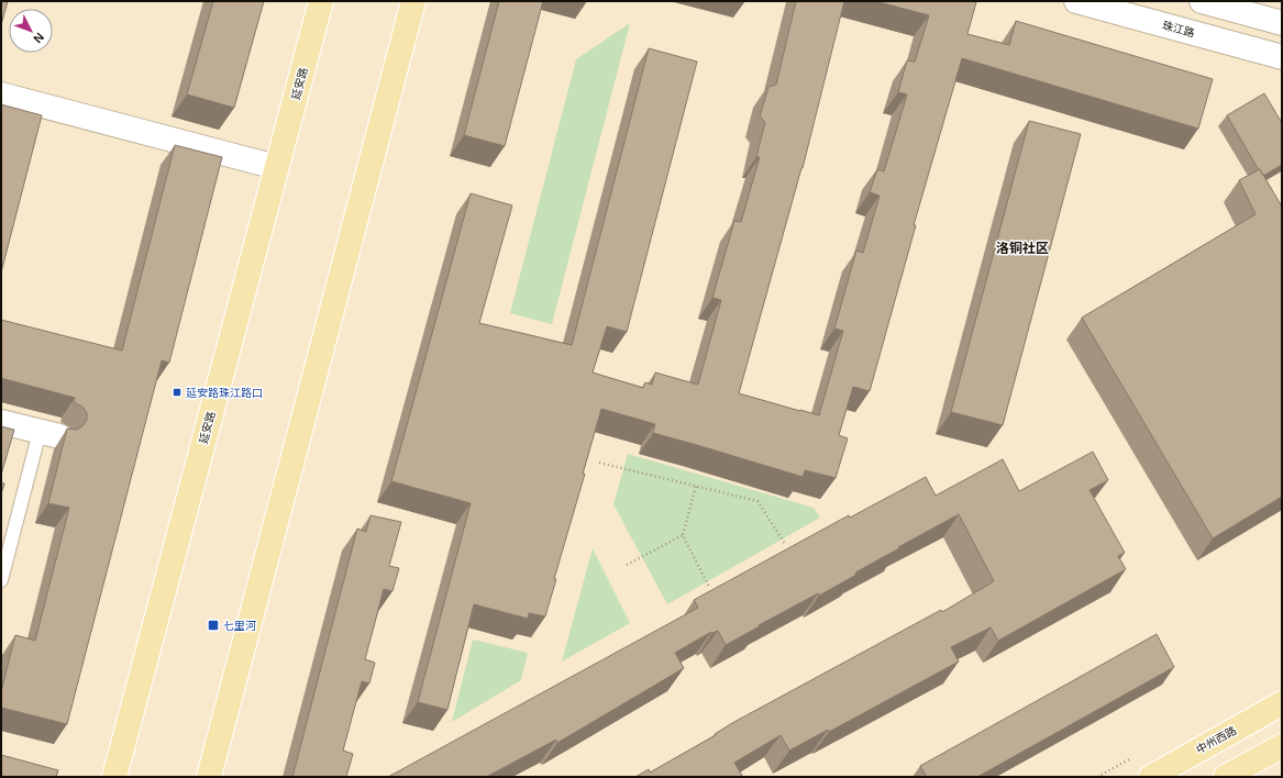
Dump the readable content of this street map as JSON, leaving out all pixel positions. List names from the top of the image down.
{
  "streets": {
    "main road": ["延安路", "中州西路"],
    "street": ["珠江路"]
  },
  "districts": ["洛铜社区"],
  "places": {
    "transit": ["延安路珠江路口", "七里河"]
  },
  "north": "bottom right"
}
